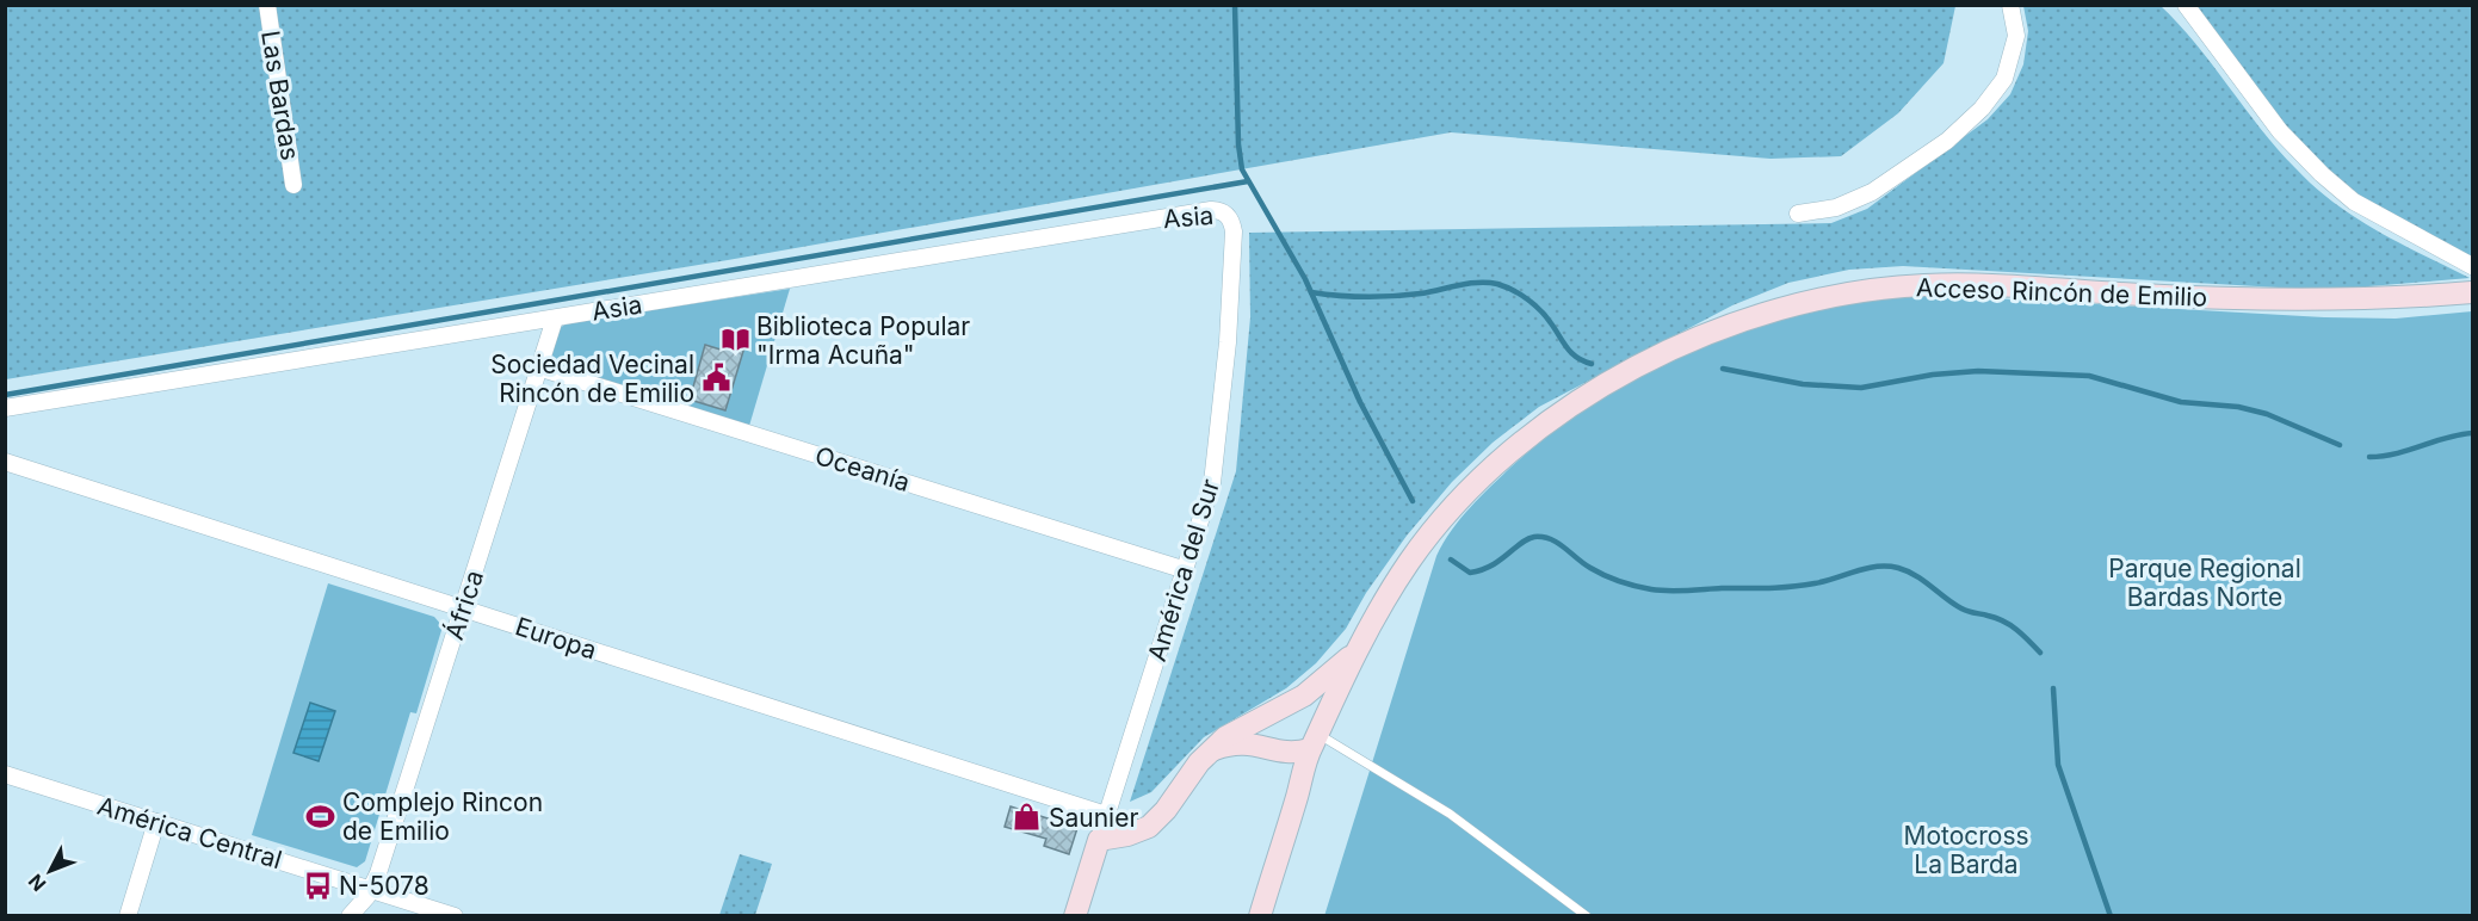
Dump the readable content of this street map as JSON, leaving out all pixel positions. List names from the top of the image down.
{
  "streets": {
    "main road": ["Acceso Rincón de Emilio", "América del Sur"],
    "street": [
      "Las Bardas",
      "Asia",
      "Oceanía",
      "África",
      "Europa",
      "América Central"
    ]
  },
  "crossings": [
    ["Asia", "América del Sur"],
    ["Asia", "África"],
    ["Acceso Rincón de Emilio", "América del Sur"],
    ["Oceanía", "América del Sur"],
    ["Oceanía", "África"],
    ["América del Sur", "Europa"],
    ["África", "Europa"],
    ["África", "América Central"]
  ],
  "parks": ["Parque Regional Bardas Norte", "Motocross La Barda"],
  "places": {
    "library": ["Biblioteca Popular \"Irma Acuña\""],
    "public building": ["Sociedad Vecinal Rincón de Emilio"],
    "sports": ["Complejo Rincon de Emilio"],
    "shop": ["Saunier"],
    "bus stop": ["N-5078"]
  },
  "north": "bottom left"
}
